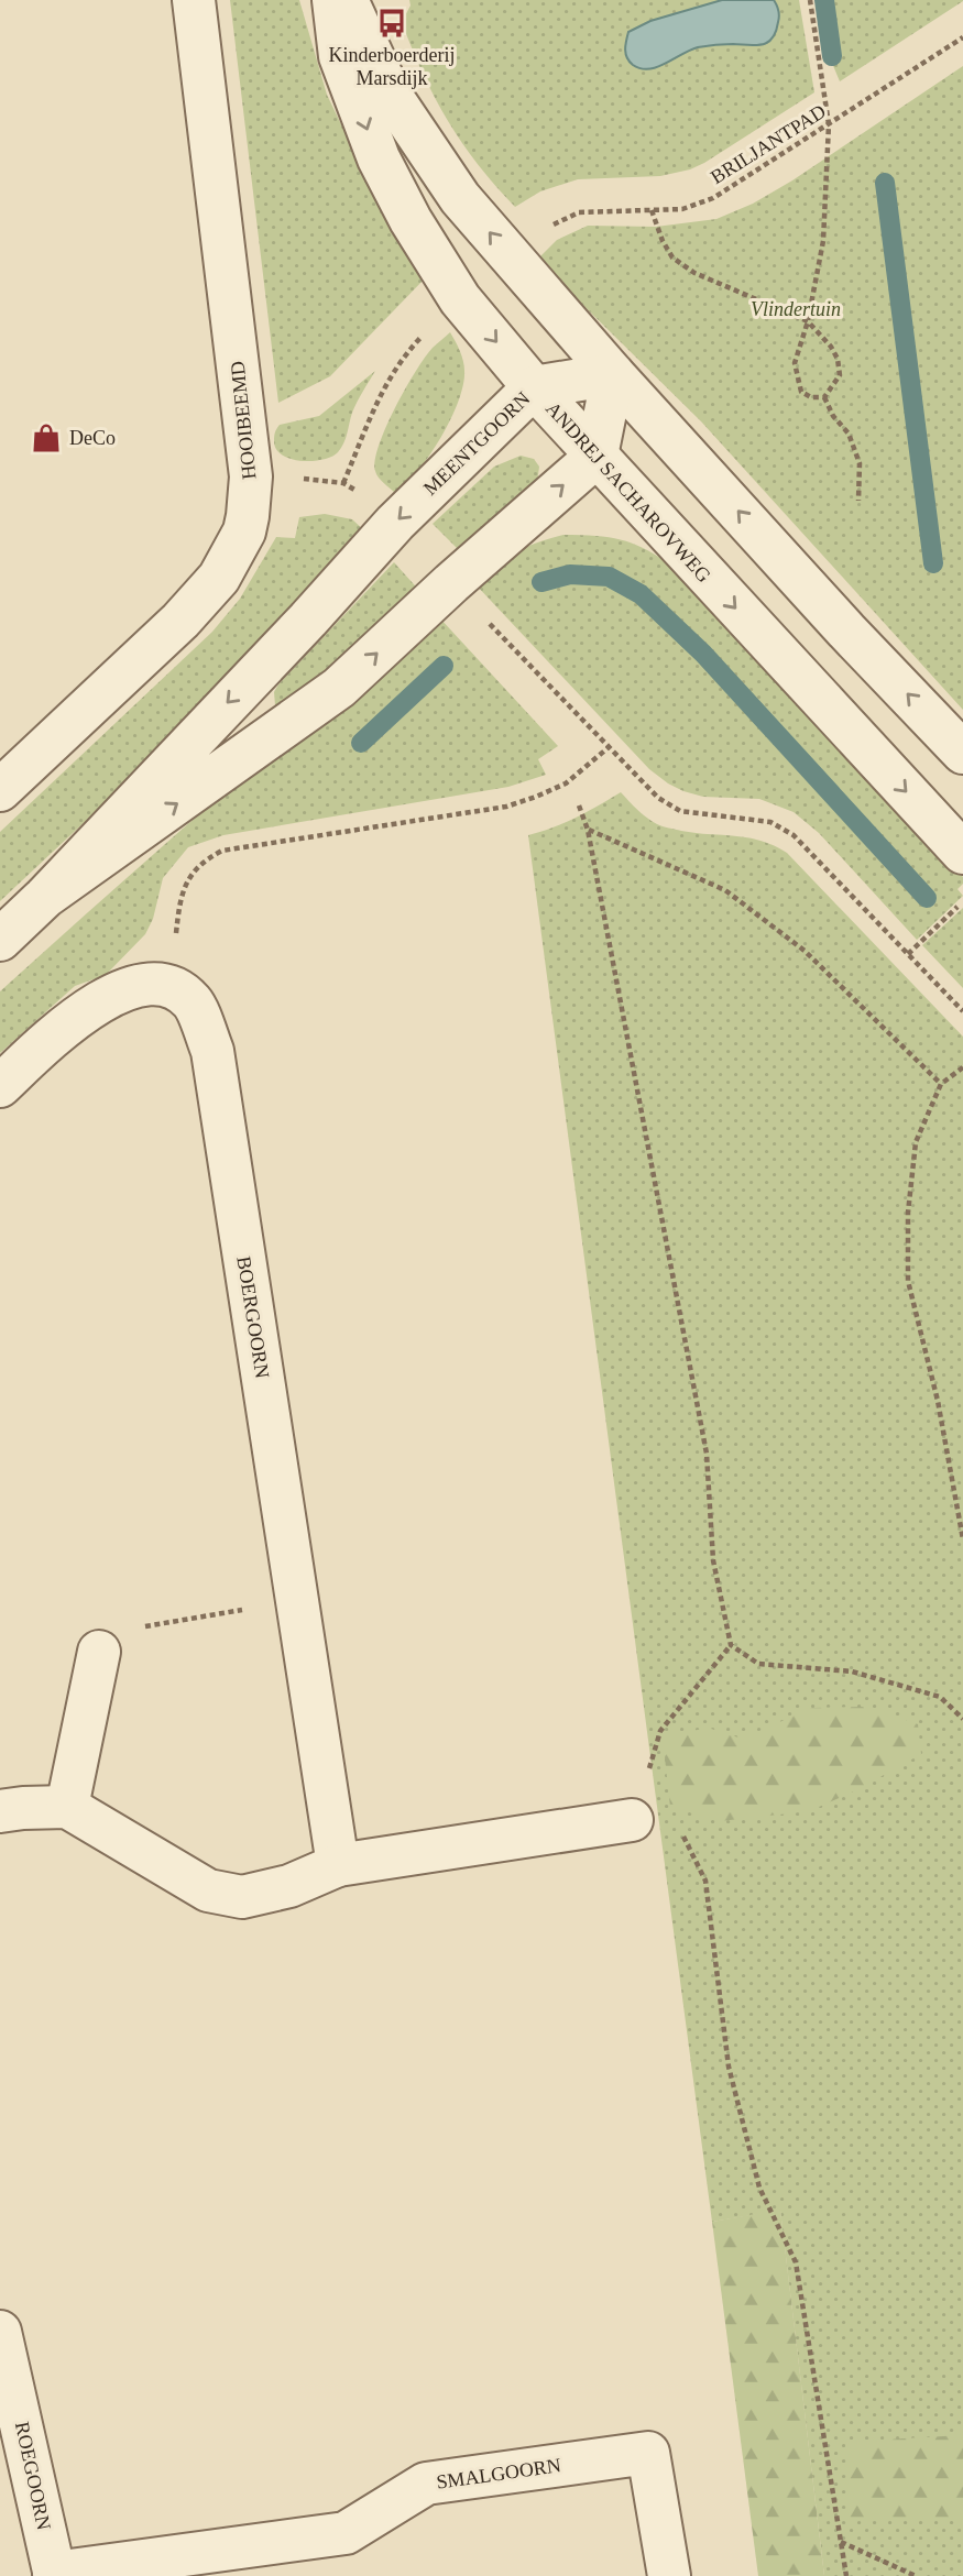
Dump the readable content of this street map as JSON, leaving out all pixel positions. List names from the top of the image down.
{
  "streets": {
    "street": [
      "HOOIBEEMD",
      "MEENTGOORN",
      "ANDREJ SACHAROVWEG",
      "BOERGOORN",
      "SMALGOORN",
      "ROEGOORN"
    ],
    "path": ["BRILJANTPAD"]
  },
  "crossings": [
    ["MEENTGOORN", "ANDREJ SACHAROVWEG"],
    ["SMALGOORN", "ROEGOORN"]
  ],
  "parks": ["Vlindertuin"],
  "places": {
    "bus stop": ["Kinderboerderij Marsdijk"],
    "shop": ["DeCo"]
  }
}
